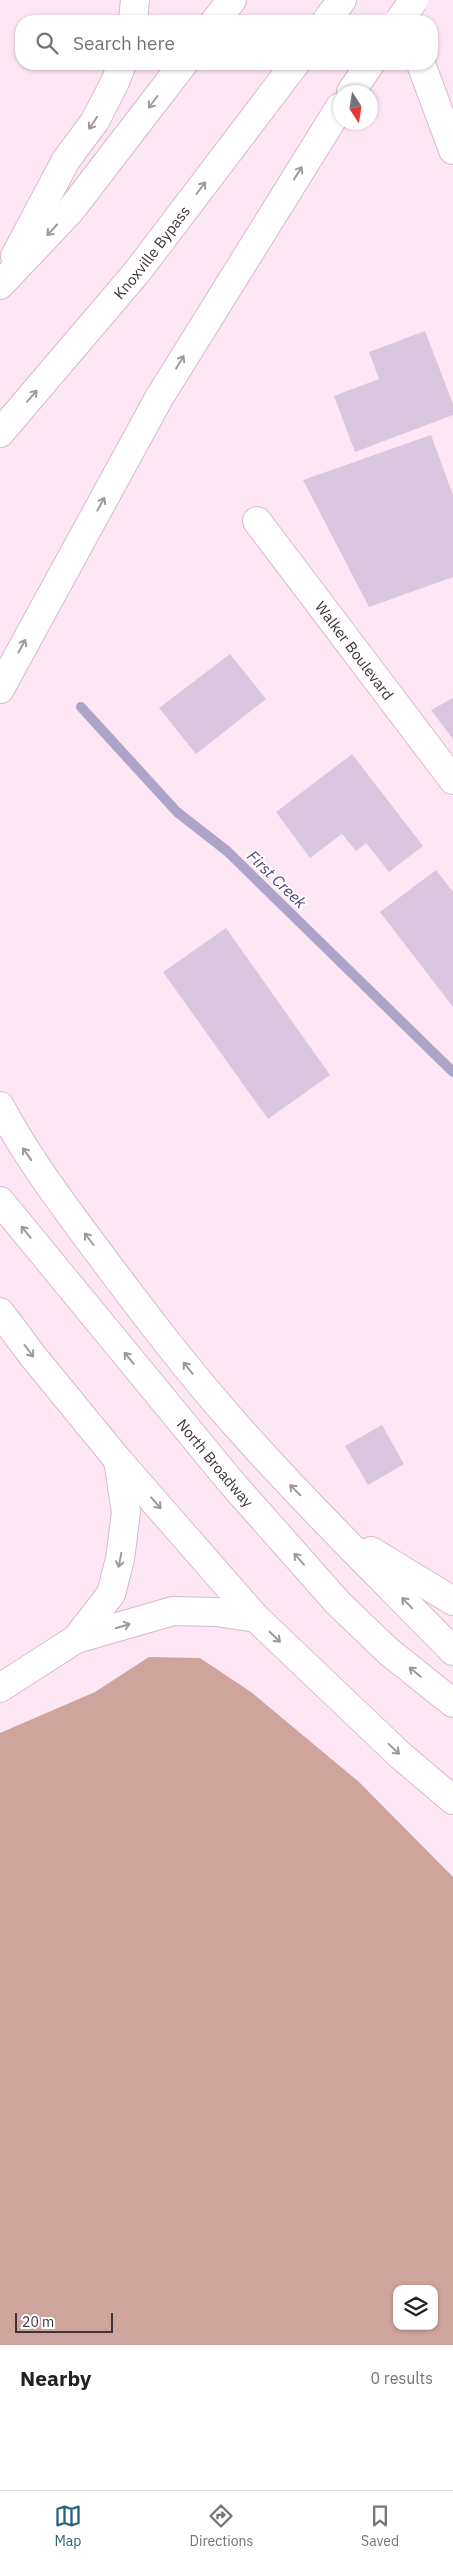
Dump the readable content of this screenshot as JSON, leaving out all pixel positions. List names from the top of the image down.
{
  "streets": {
    "main road": ["Knoxville Bypass", "Walker Boulevard", "North Broadway"]
  },
  "water": ["First Creek"],
  "scale_bar": "20 m",
  "north": "bottom",
  "page": {
    "search": "Search here",
    "scale": "20 m",
    "heading": ["Nearby", "0 results"],
    "nav": ["Map", "Directions", "Saved"]
  }
}
